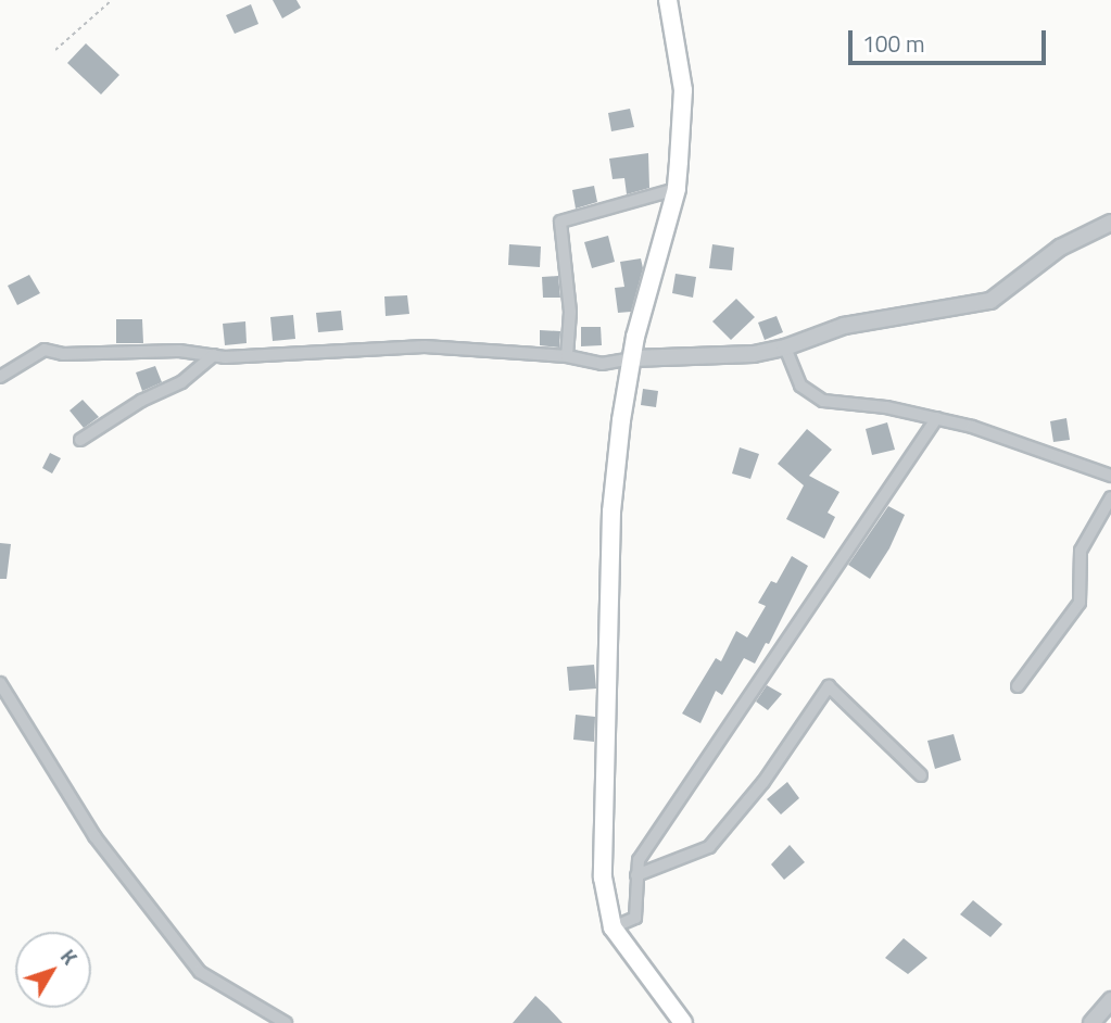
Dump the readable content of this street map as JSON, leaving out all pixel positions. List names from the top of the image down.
{
  "scale_bar": "100 m",
  "north": "top right"
}
